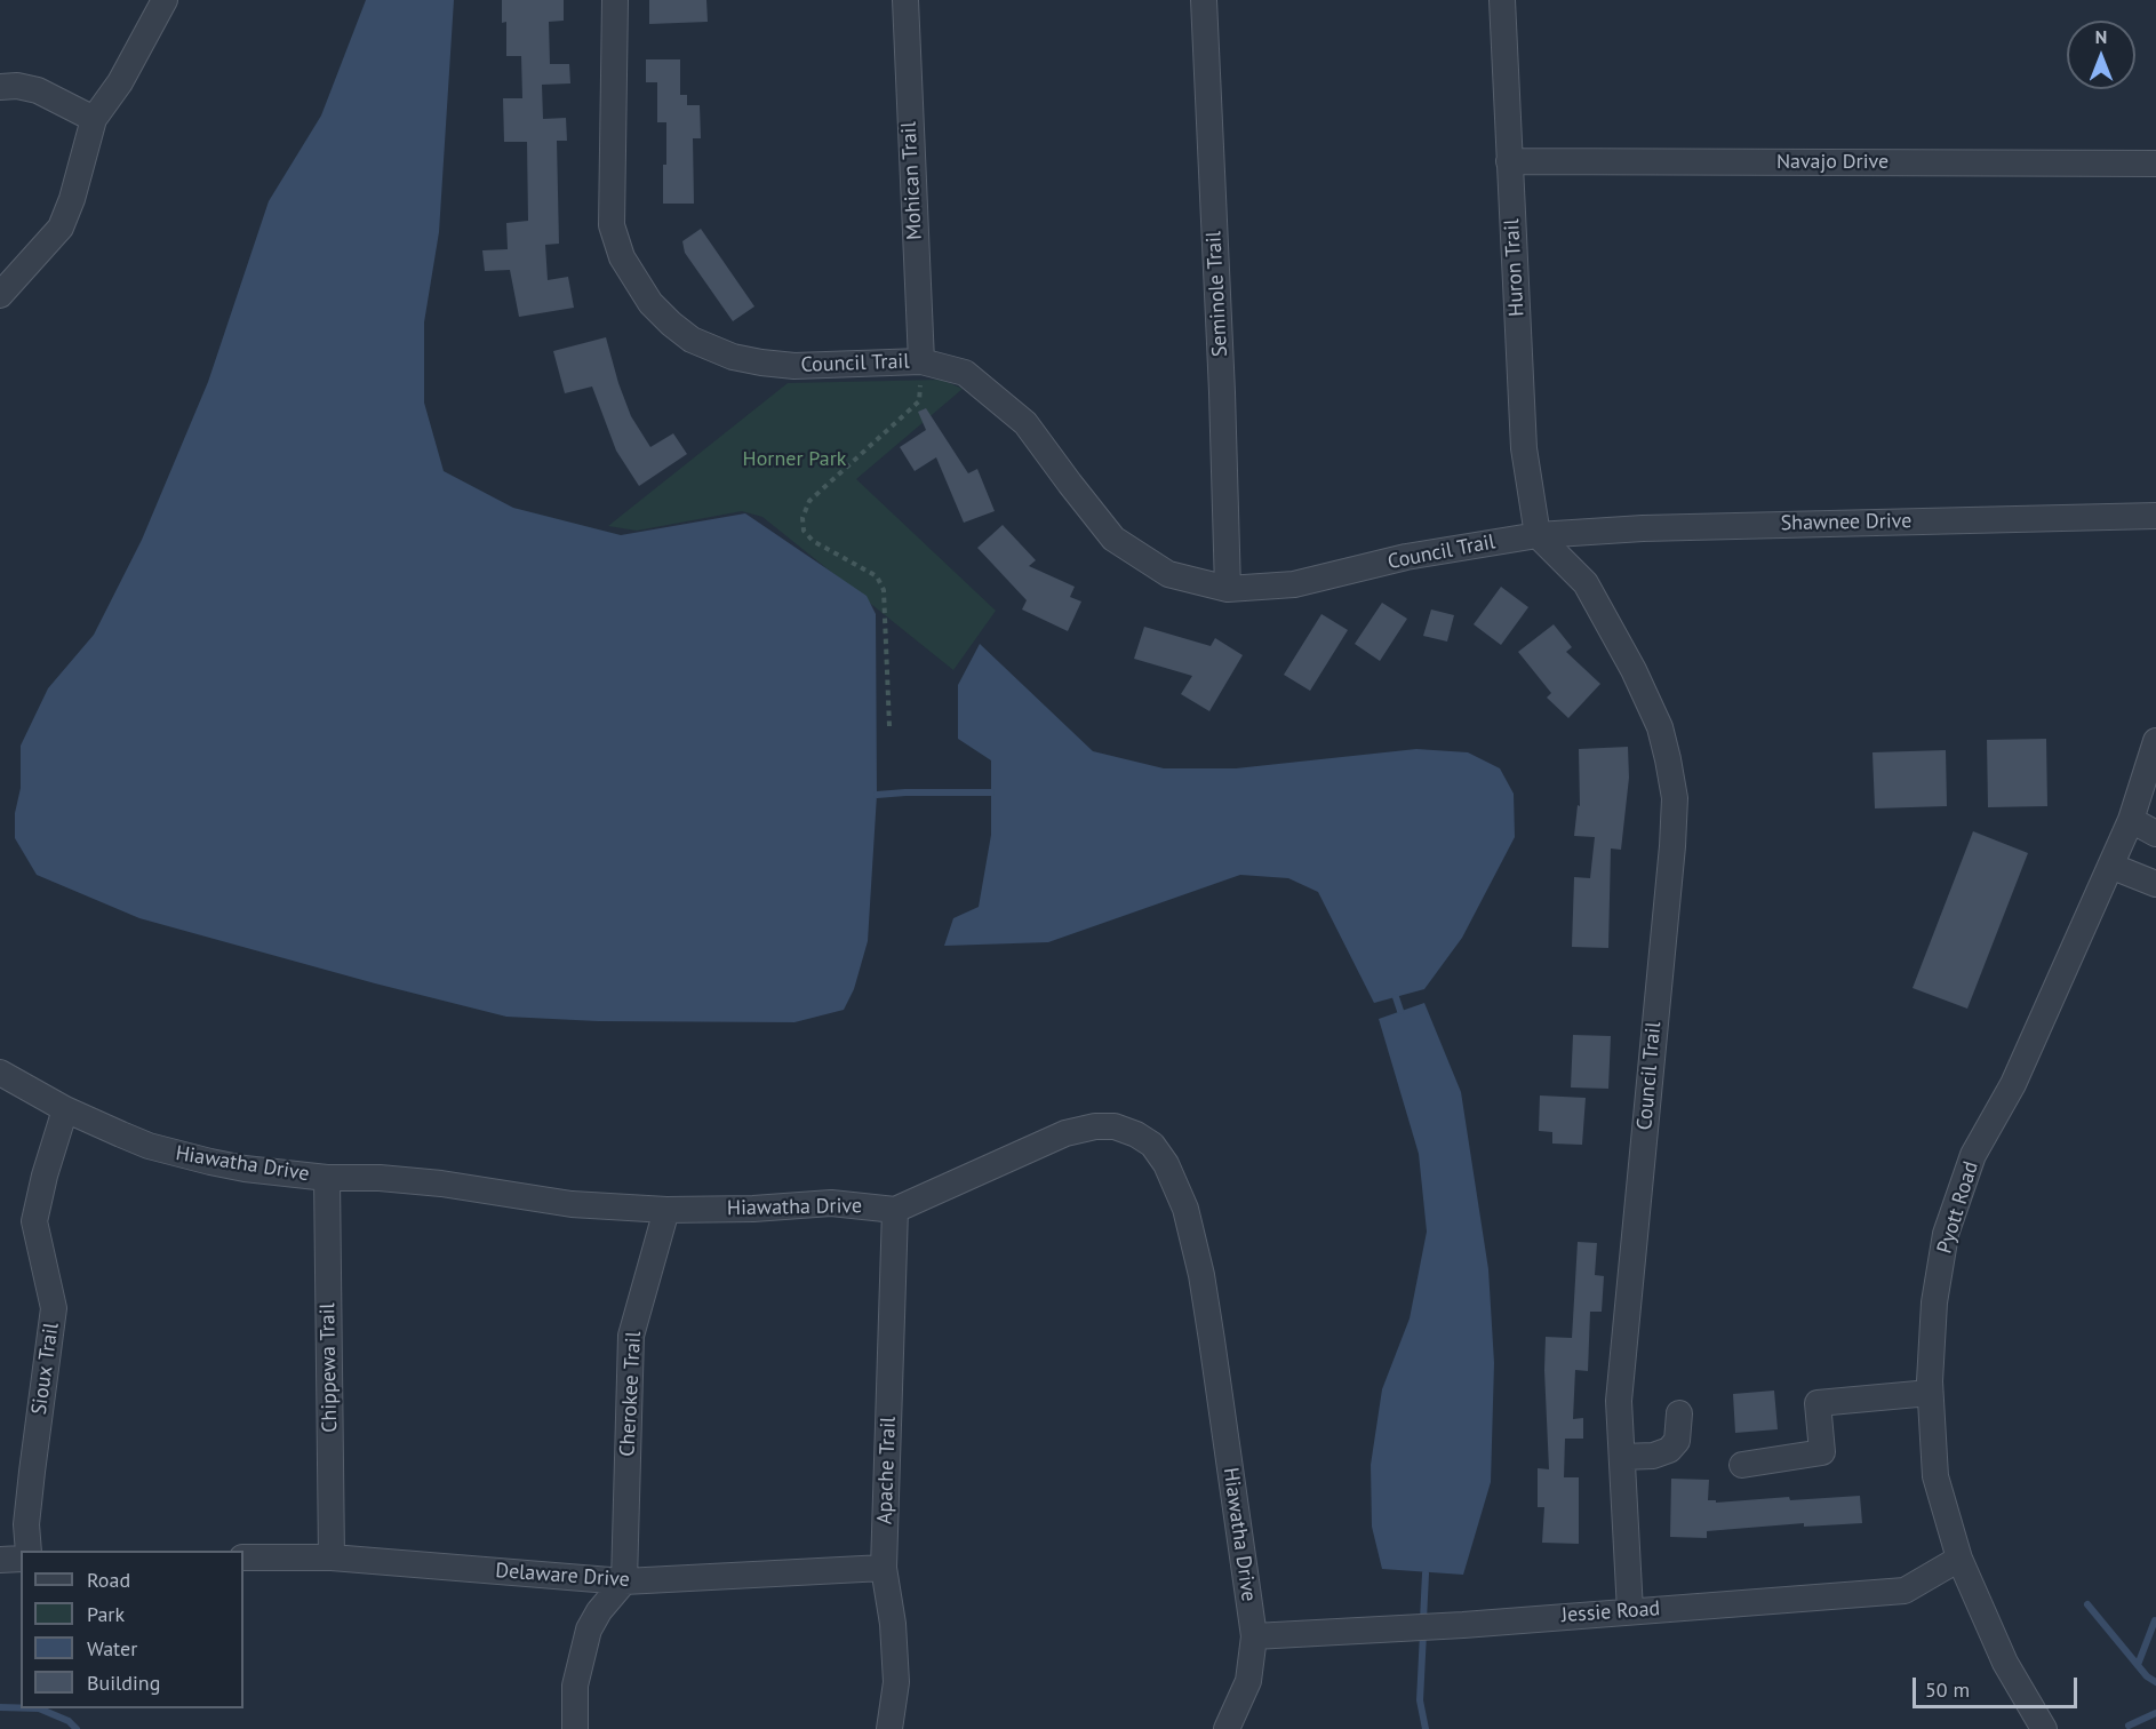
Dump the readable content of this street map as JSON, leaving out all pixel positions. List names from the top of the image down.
{
  "streets": {
    "street": [
      "Navajo Drive",
      "Mohican Trail",
      "Huron Trail",
      "Seminole Trail",
      "Council Trail",
      "Shawnee Drive",
      "Hiawatha Drive",
      "Pyott Road",
      "Chippewa Trail",
      "Sioux Trail",
      "Cherokee Trail",
      "Apache Trail",
      "Delaware Drive",
      "Jessie Road"
    ]
  },
  "crossings": [
    ["Navajo Drive", "Huron Trail"],
    ["Mohican Trail", "Council Trail"],
    ["Huron Trail", "Council Trail"],
    ["Huron Trail", "Shawnee Drive"],
    ["Seminole Trail", "Council Trail"],
    ["Council Trail", "Shawnee Drive"],
    ["Council Trail", "Jessie Road"],
    ["Hiawatha Drive", "Chippewa Trail"],
    ["Hiawatha Drive", "Sioux Trail"],
    ["Hiawatha Drive", "Cherokee Trail"],
    ["Hiawatha Drive", "Apache Trail"],
    ["Hiawatha Drive", "Jessie Road"],
    ["Pyott Road", "Jessie Road"],
    ["Chippewa Trail", "Delaware Drive"],
    ["Cherokee Trail", "Delaware Drive"],
    ["Apache Trail", "Delaware Drive"]
  ],
  "parks": ["Horner Park"],
  "legend": [
    "Road",
    "Park",
    "Water",
    "Building"
  ],
  "scale_bar": "50 m",
  "north": "top"
}
